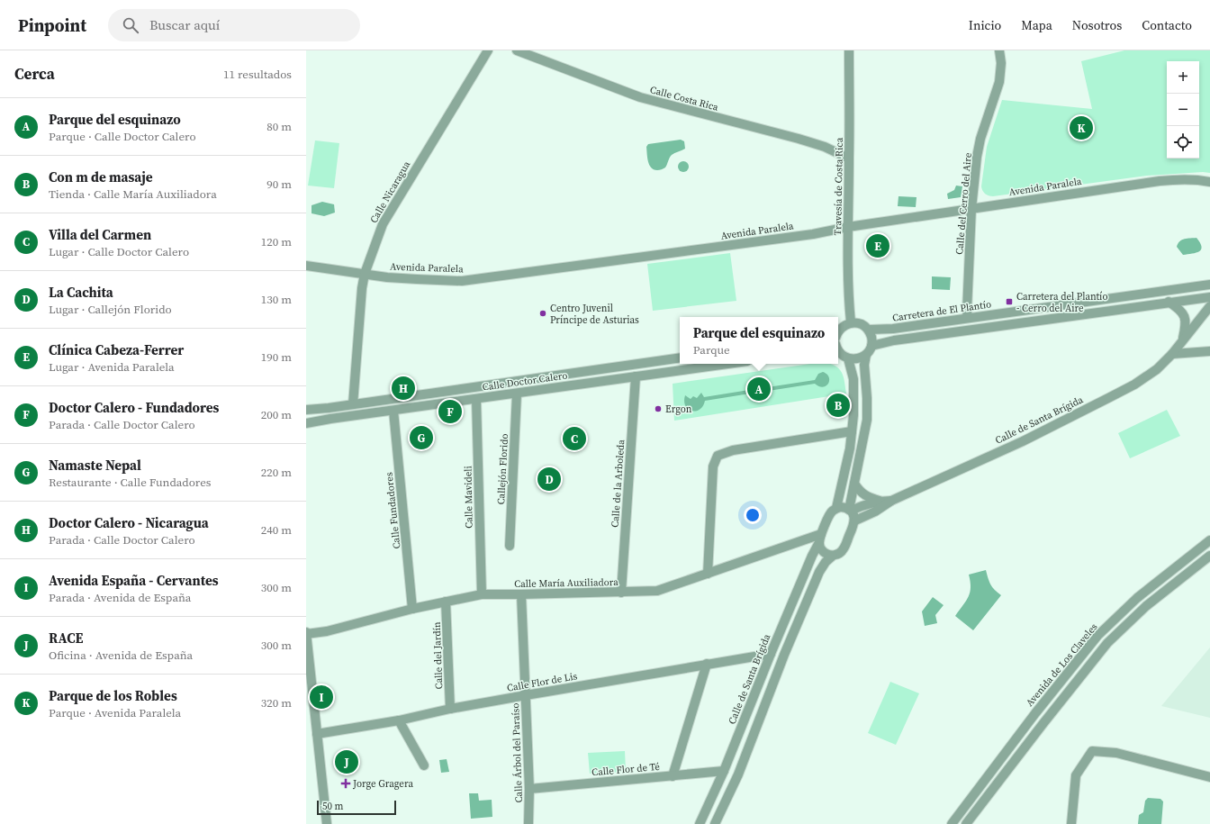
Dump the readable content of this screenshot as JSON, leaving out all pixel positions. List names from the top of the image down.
{
  "streets": {
    "street": [
      "Calle Costa Rica",
      "Travesía de Costa Rica",
      "Avenida Paralela",
      "Calle Nicaragua",
      "Calle del Cerro del Aire",
      "Carretera de El Plantío",
      "Calle Doctor Calero",
      "Calle de Santa Brígida",
      "Callejón Florido",
      "Calle de la Arboleda",
      "Calle Mavideli",
      "Calle Fundadores",
      "Calle María Auxiliadora",
      "Calle del Jardín",
      "Avenida de Los Claveles",
      "Calle Flor de Lis",
      "Calle Árbol del Paraíso",
      "Calle Flor de Té"
    ]
  },
  "crossings": [
    ["Calle Costa Rica", "Travesía de Costa Rica"],
    ["Travesía de Costa Rica", "Avenida Paralela"],
    ["Avenida Paralela", "Calle Nicaragua"],
    ["Avenida Paralela", "Calle del Cerro del Aire"],
    ["Calle Nicaragua", "Calle Doctor Calero"],
    ["Calle del Cerro del Aire", "Carretera de El Plantío"],
    ["Calle Doctor Calero", "Callejón Florido"],
    ["Calle Doctor Calero", "Calle de la Arboleda"],
    ["Calle Doctor Calero", "Calle Mavideli"],
    ["Calle Doctor Calero", "Calle Fundadores"],
    ["Calle de Santa Brígida", "Calle María Auxiliadora"],
    ["Calle de Santa Brígida", "Calle Flor de Lis"],
    ["Calle de Santa Brígida", "Calle Flor de Té"],
    ["Calle de la Arboleda", "Calle María Auxiliadora"],
    ["Calle Mavideli", "Calle María Auxiliadora"],
    ["Calle Fundadores", "Calle María Auxiliadora"],
    ["Calle María Auxiliadora", "Calle del Jardín"],
    ["Calle María Auxiliadora", "Calle Árbol del Paraíso"],
    ["Calle del Jardín", "Calle Flor de Lis"],
    ["Calle Flor de Lis", "Calle Árbol del Paraíso"],
    ["Calle Árbol del Paraíso", "Calle Flor de Té"]
  ],
  "places": {
    "transit": ["Carretera del Plantío - Cerro del Aire"],
    "other": ["Centro Juvenil Príncipe de Asturias", "Ergon"],
    "health": ["Jorge Gragera"]
  },
  "scale_bar": "50 m",
  "page": {
    "header": "Pinpoint",
    "search": "Buscar aquí",
    "nav": [
      "Inicio",
      "Mapa",
      "Nosotros",
      "Contacto"
    ],
    "heading": ["Cerca", "11 resultados"],
    "map_buttons": ["+", "−"],
    "list": [
      {
        "mark": "A",
        "name": "Parque del esquinazo",
        "note": "Parque · Calle Doctor Calero",
        "value": "80 m"
      },
      {
        "mark": "B",
        "name": "Con m de masaje",
        "note": "Tienda · Calle María Auxiliadora",
        "value": "90 m"
      },
      {
        "mark": "C",
        "name": "Villa del Carmen",
        "note": "Lugar · Calle Doctor Calero",
        "value": "120 m"
      },
      {
        "mark": "D",
        "name": "La Cachita",
        "note": "Lugar · Callejón Florido",
        "value": "130 m"
      },
      {
        "mark": "E",
        "name": "Clínica Cabeza-Ferrer",
        "note": "Lugar · Avenida Paralela",
        "value": "190 m"
      },
      {
        "mark": "F",
        "name": "Doctor Calero - Fundadores",
        "note": "Parada · Calle Doctor Calero",
        "value": "200 m"
      },
      {
        "mark": "G",
        "name": "Namaste Nepal",
        "note": "Restaurante · Calle Fundadores",
        "value": "220 m"
      },
      {
        "mark": "H",
        "name": "Doctor Calero - Nicaragua",
        "note": "Parada · Calle Doctor Calero",
        "value": "240 m"
      },
      {
        "mark": "I",
        "name": "Avenida España - Cervantes",
        "note": "Parada · Avenida de España",
        "value": "300 m"
      },
      {
        "mark": "J",
        "name": "RACE",
        "note": "Oficina · Avenida de España",
        "value": "300 m"
      },
      {
        "mark": "K",
        "name": "Parque de los Robles",
        "note": "Parque · Avenida Paralela",
        "value": "320 m"
      }
    ],
    "pins": [
      "K",
      "E",
      "H",
      "A",
      "B",
      "F",
      "G",
      "C",
      "D",
      "I",
      "J"
    ],
    "popup": ["Parque del esquinazo", "Parque"],
    "scale": "50 m"
  }
}
